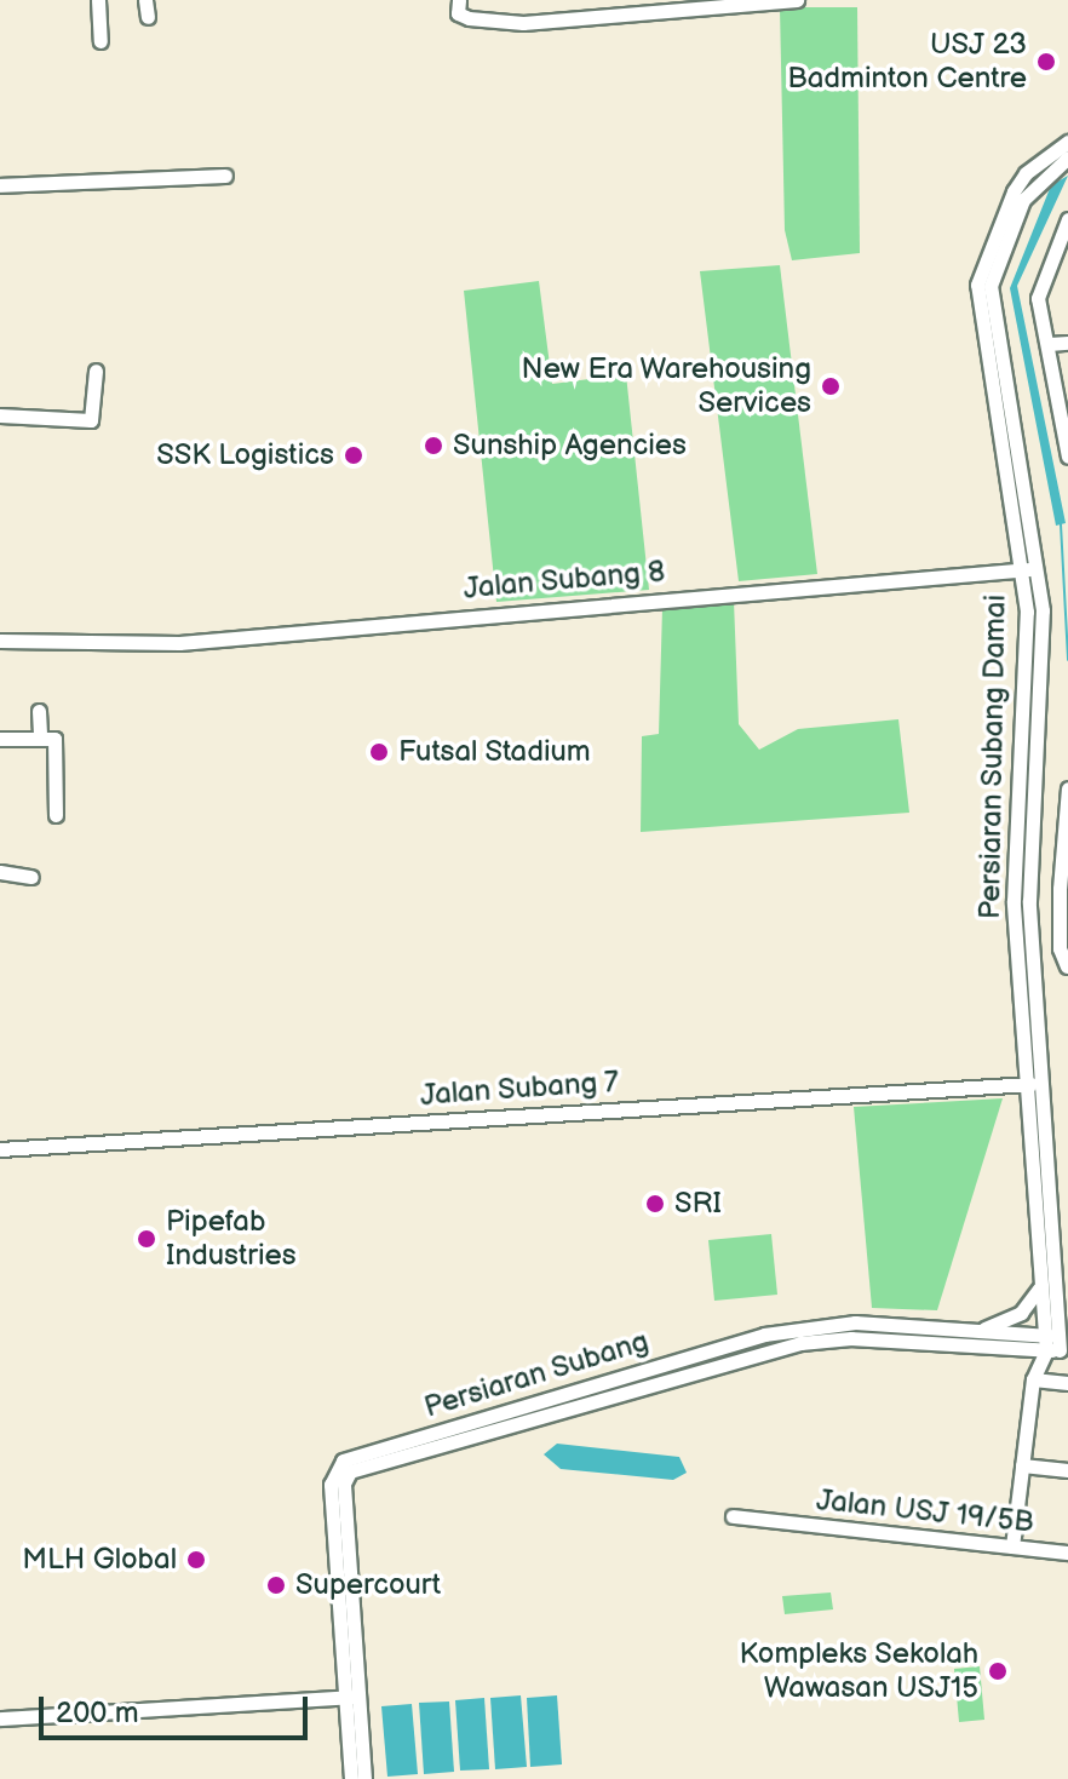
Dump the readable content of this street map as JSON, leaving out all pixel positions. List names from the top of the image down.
{
  "streets": {
    "street": [
      "Jalan Subang 8",
      "Persiaran Subang Damai",
      "Jalan Subang 7",
      "Persiaran Subang",
      "Jalan USJ 19/5B"
    ]
  },
  "crossings": [
    ["Jalan Subang 8", "Persiaran Subang Damai"],
    ["Persiaran Subang Damai", "Jalan Subang 7"],
    ["Persiaran Subang Damai", "Persiaran Subang"]
  ],
  "places": [
    "USJ 23 Badminton Centre",
    "New Era Warehousing Services",
    "Sunship Agencies",
    "SSK Logistics",
    "Futsal Stadium",
    "SRI",
    "Pipefab Industries",
    "MLH Global",
    "Supercourt",
    "Kompleks Sekolah Wawasan USJ15"
  ],
  "scale_bar": "200 m"
}
